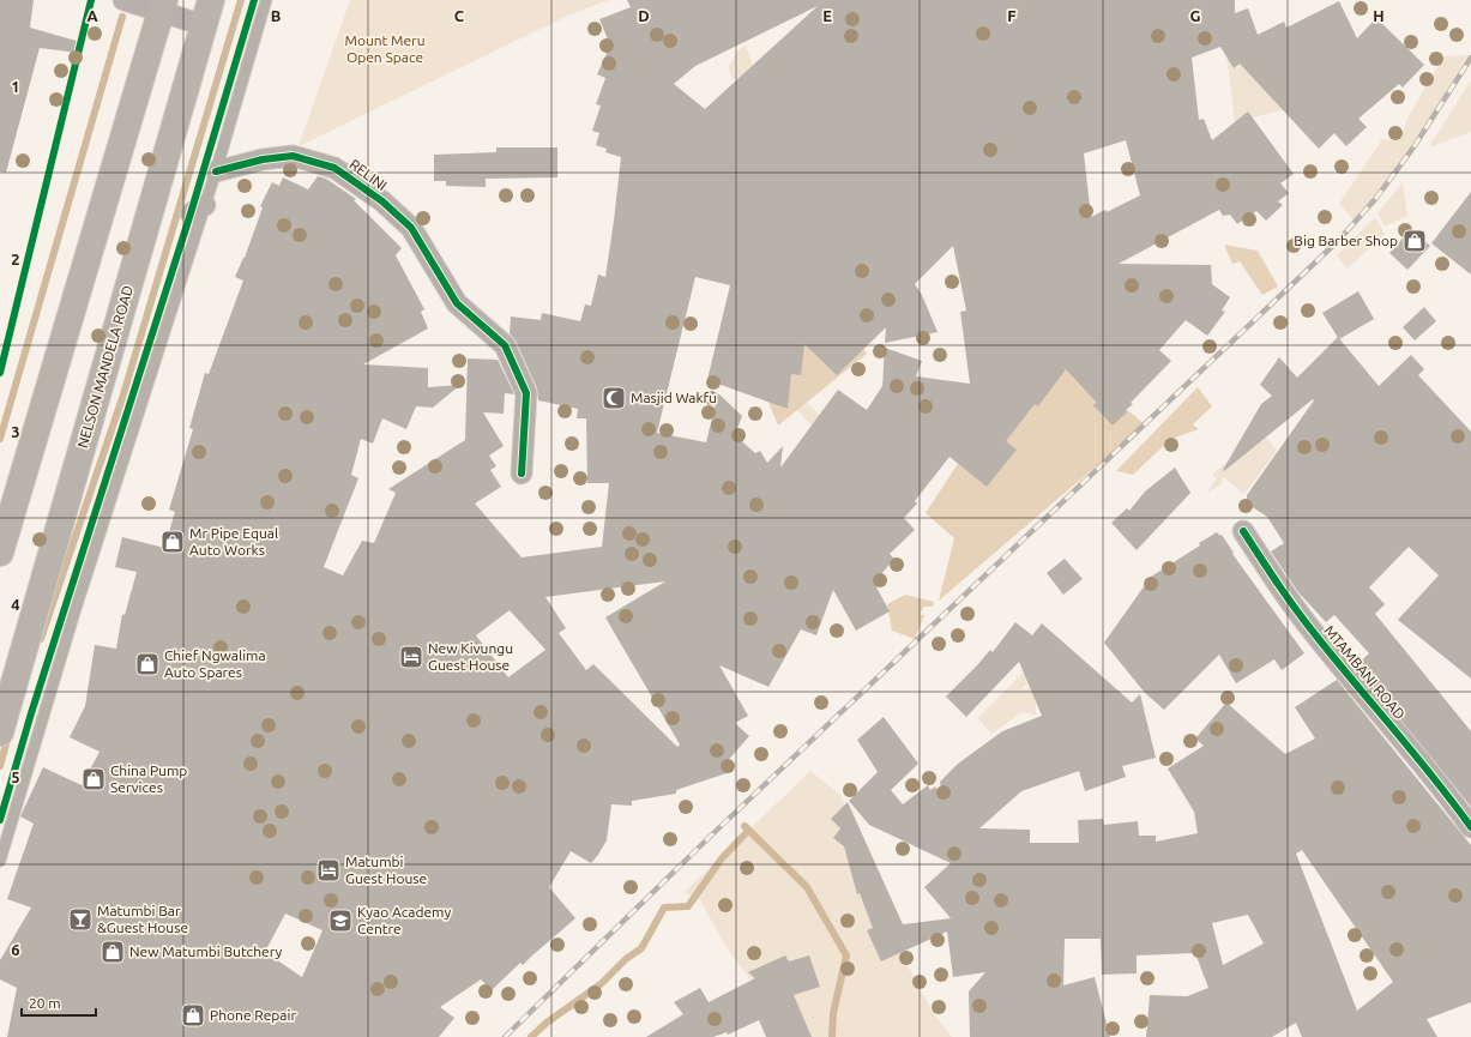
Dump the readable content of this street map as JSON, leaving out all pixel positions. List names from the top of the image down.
{
  "streets": {
    "main road": ["NELSON MANDELA ROAD"],
    "street": ["RELINI", "MTAMBANI ROAD"]
  },
  "parks": ["Mount Meru Open Space"],
  "places": {
    "shop": [
      "Big Barber Shop",
      "Mr Pipe Equal Auto Works",
      "Chief Ngwalima Auto Spares",
      "China Pump Services",
      "New Matumbi Butchery",
      "Phone Repair"
    ],
    "mosque": ["Masjid Wakfu"],
    "hotel": ["New Kivungu Guest House", "Matumbi Guest House"],
    "bar": ["Matumbi Bar &Guest House"],
    "school or university": ["Kyao Academy Centre"]
  },
  "scale_bar": "20 m",
  "grid": {
    "columns": [
      "A",
      "B",
      "C",
      "D",
      "E",
      "F",
      "G",
      "H"
    ],
    "rows": [
      "1",
      "2",
      "3",
      "4",
      "5",
      "6"
    ]
  }
}
